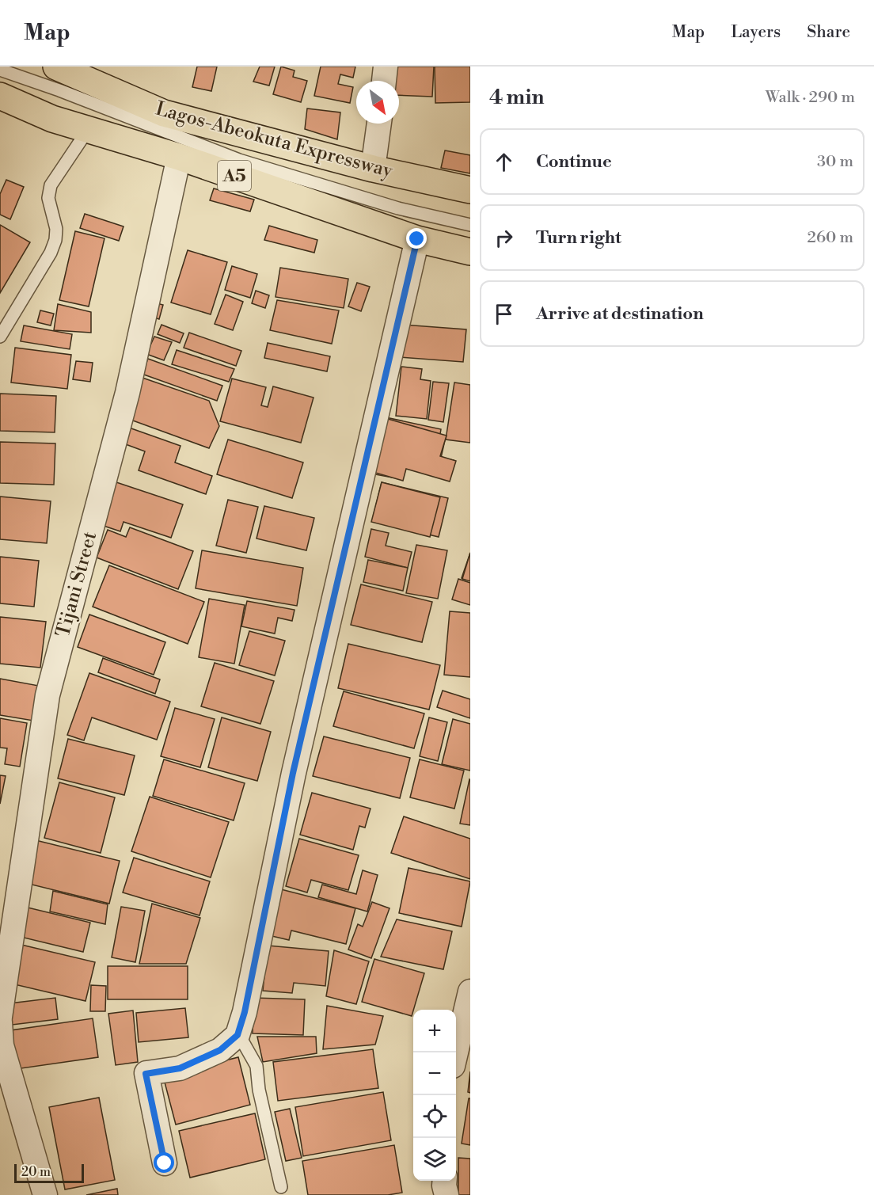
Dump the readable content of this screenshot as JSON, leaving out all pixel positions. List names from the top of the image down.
{
  "streets": {
    "highway": ["Lagos-Abeokuta Expressway", "A5"],
    "street": ["Tijani Street"]
  },
  "crossings": [
    ["Lagos-Abeokuta Expressway", "Tijani Street"]
  ],
  "scale_bar": "20 m",
  "north": "bottom right",
  "page": {
    "header": "Map",
    "nav": ["Map", "Layers", "Share"],
    "heading": ["4 min", "Walk · 290 m"],
    "list": [
      ["Continue", "30 m"],
      ["Turn right", "260 m"],
      "Arrive at destination"
    ],
    "map_buttons": ["+", "−"],
    "scale": "20 m"
  }
}
